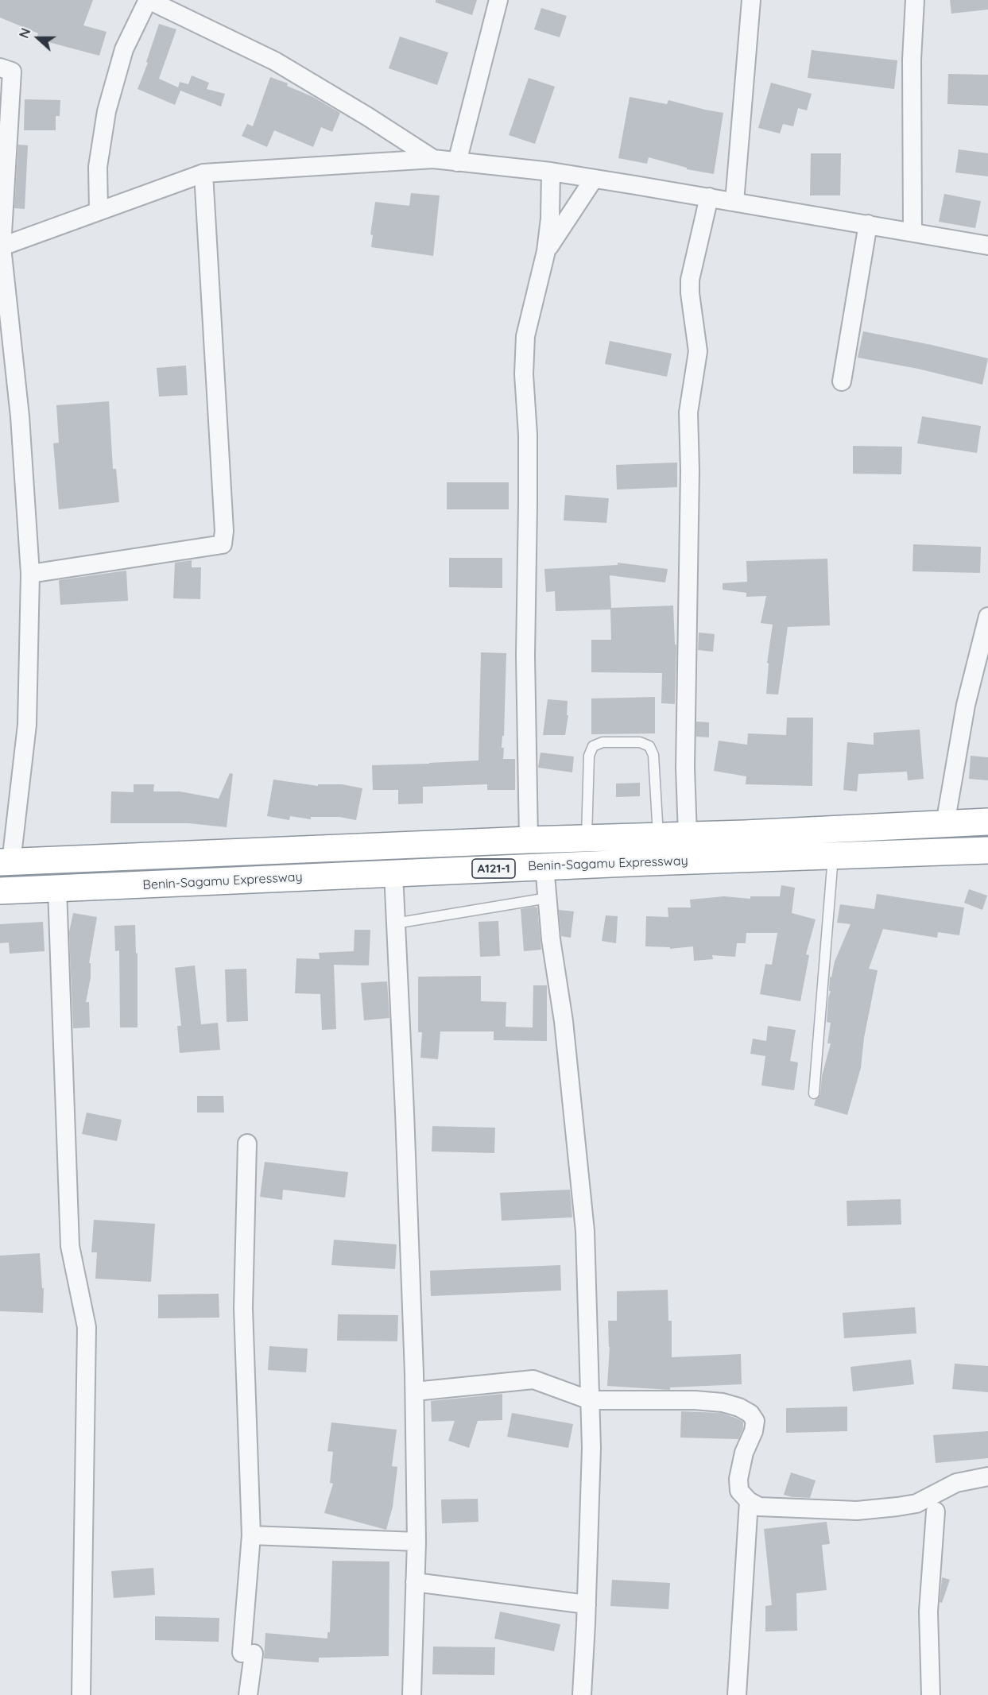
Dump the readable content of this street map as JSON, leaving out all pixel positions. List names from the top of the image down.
{
  "streets": {
    "highway": ["Benin-Sagamu Expressway", "A121-1"]
  },
  "north": "left"
}
